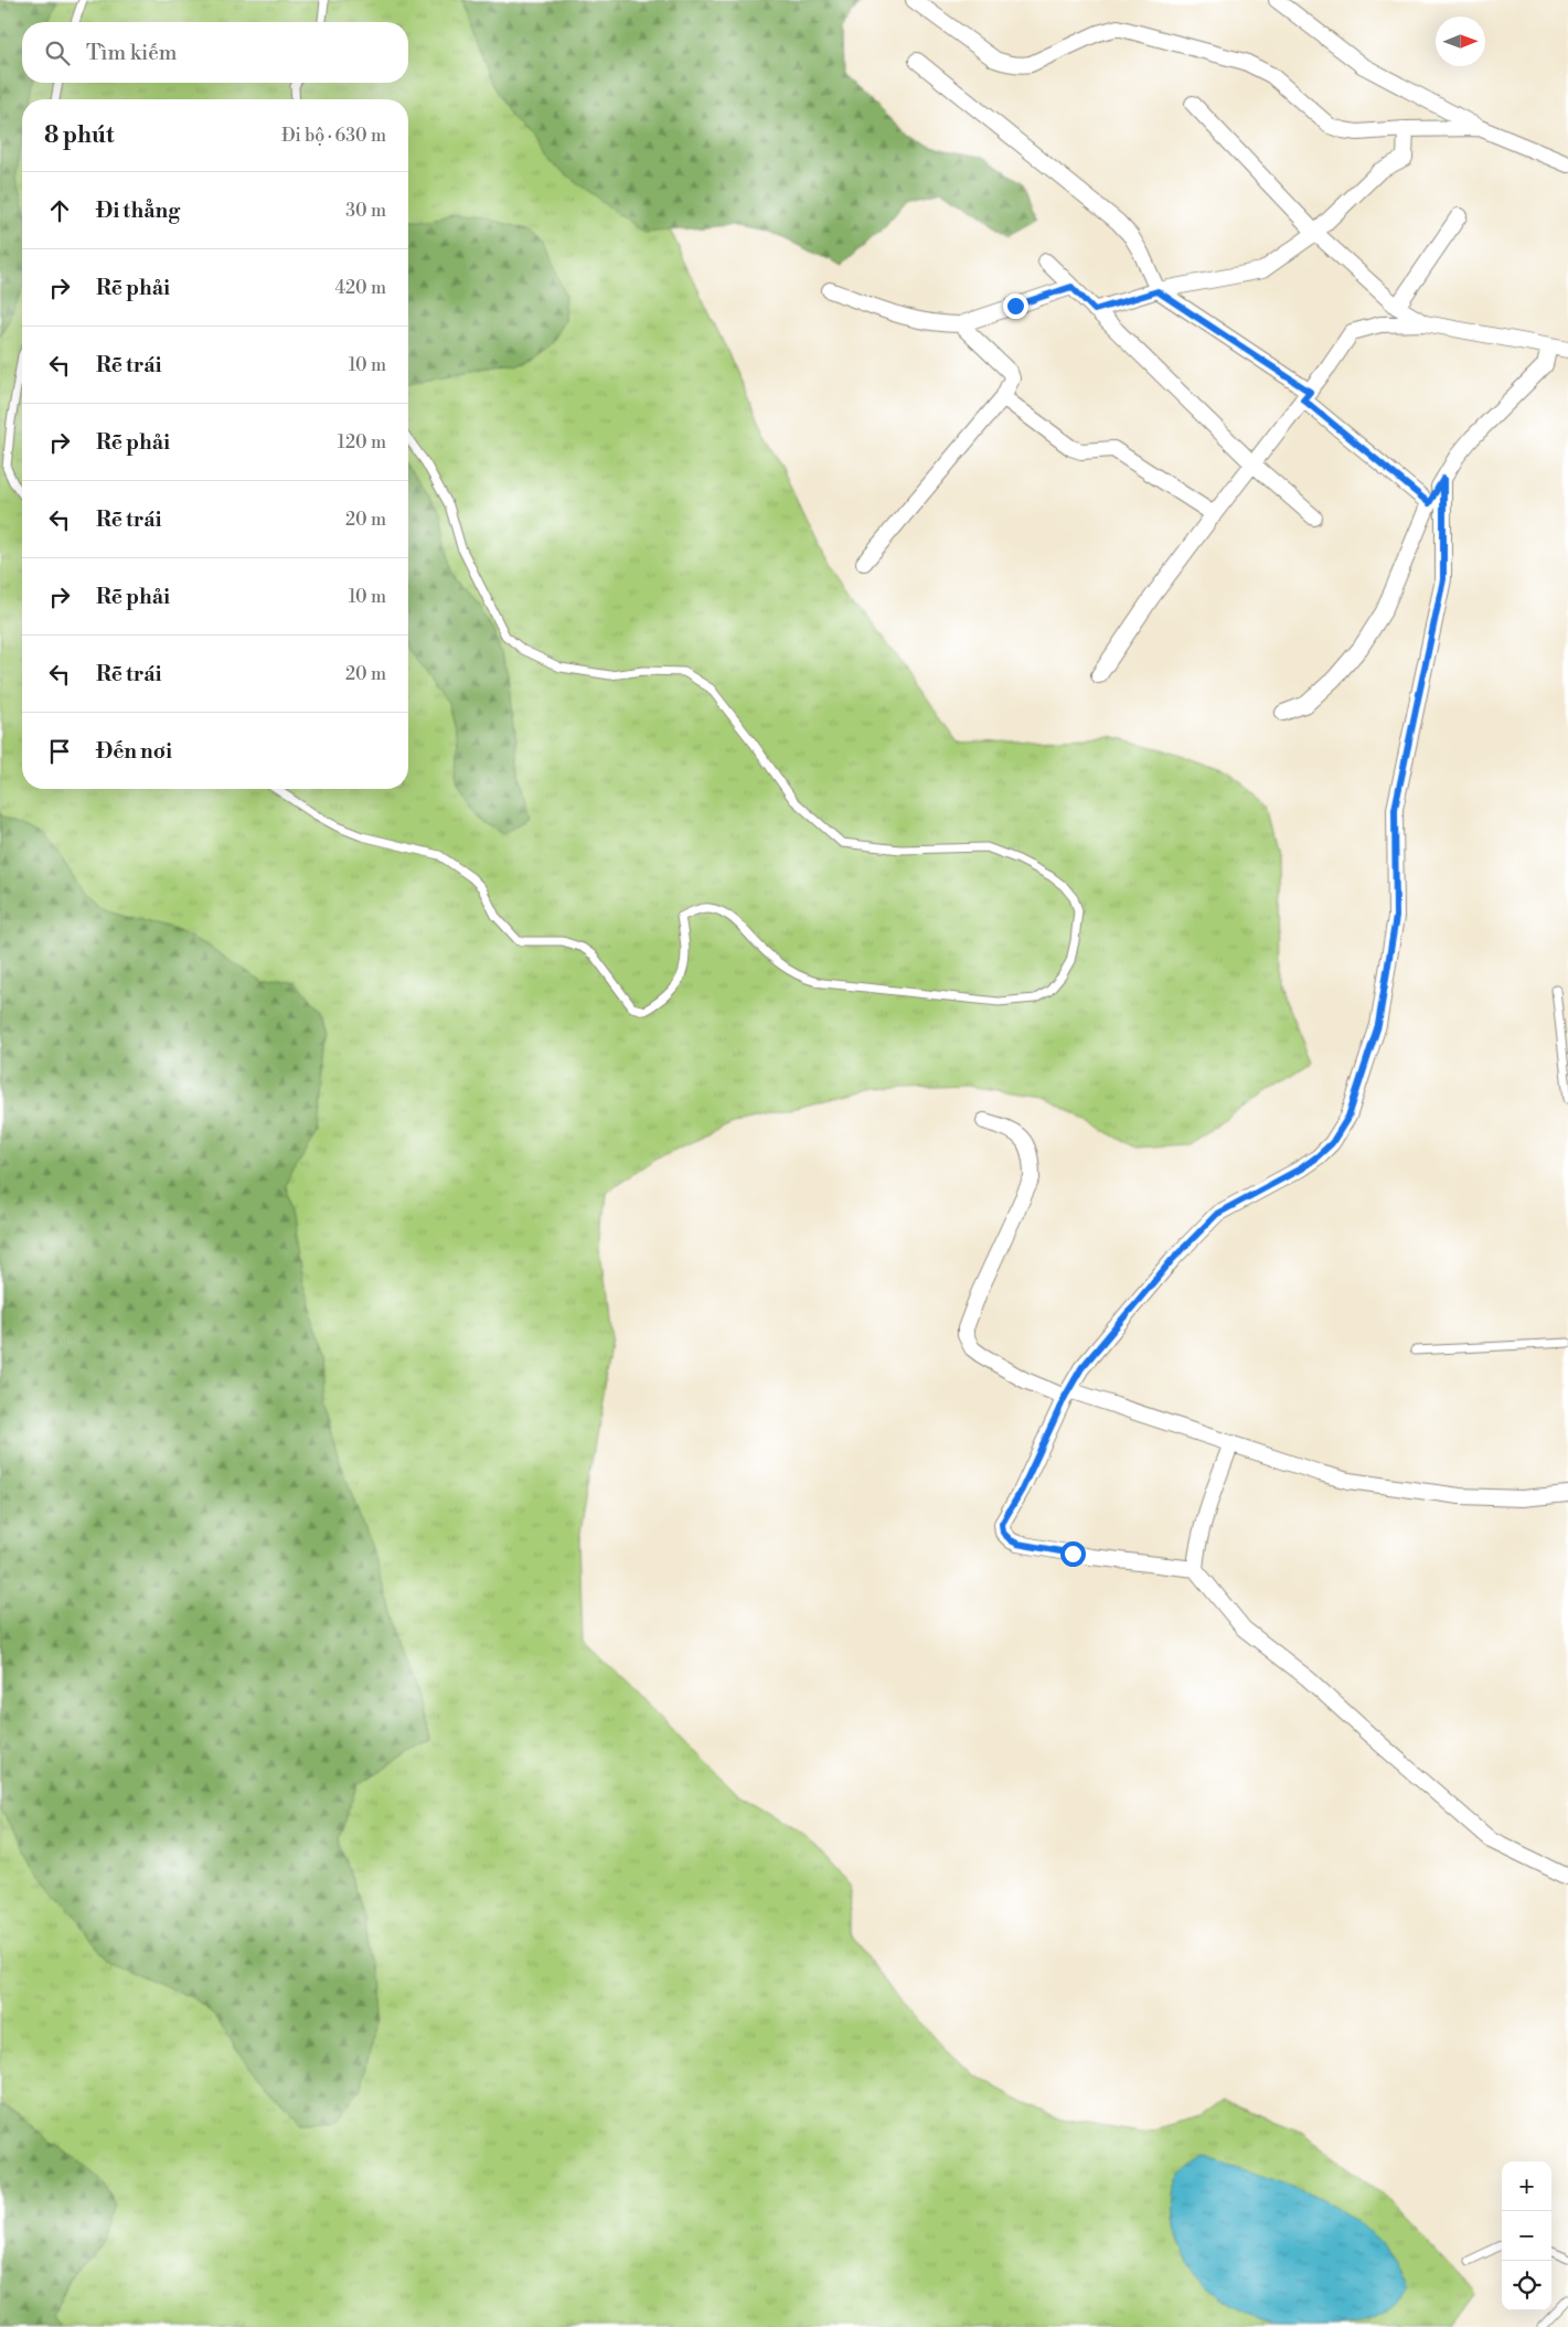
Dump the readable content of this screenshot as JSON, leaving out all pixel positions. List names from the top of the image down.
{
  "north": "right",
  "page": {
    "search": "Tìm kiếm",
    "heading": ["8 phút", "Đi bộ · 630 m"],
    "list": [
      ["Đi thẳng", "30 m"],
      ["Rẽ phải", "420 m"],
      ["Rẽ trái", "10 m"],
      ["Rẽ phải", "120 m"],
      ["Rẽ trái", "20 m"],
      ["Rẽ phải", "10 m"],
      ["Rẽ trái", "20 m"],
      "Đến nơi"
    ],
    "map_buttons": ["+", "−"]
  }
}
